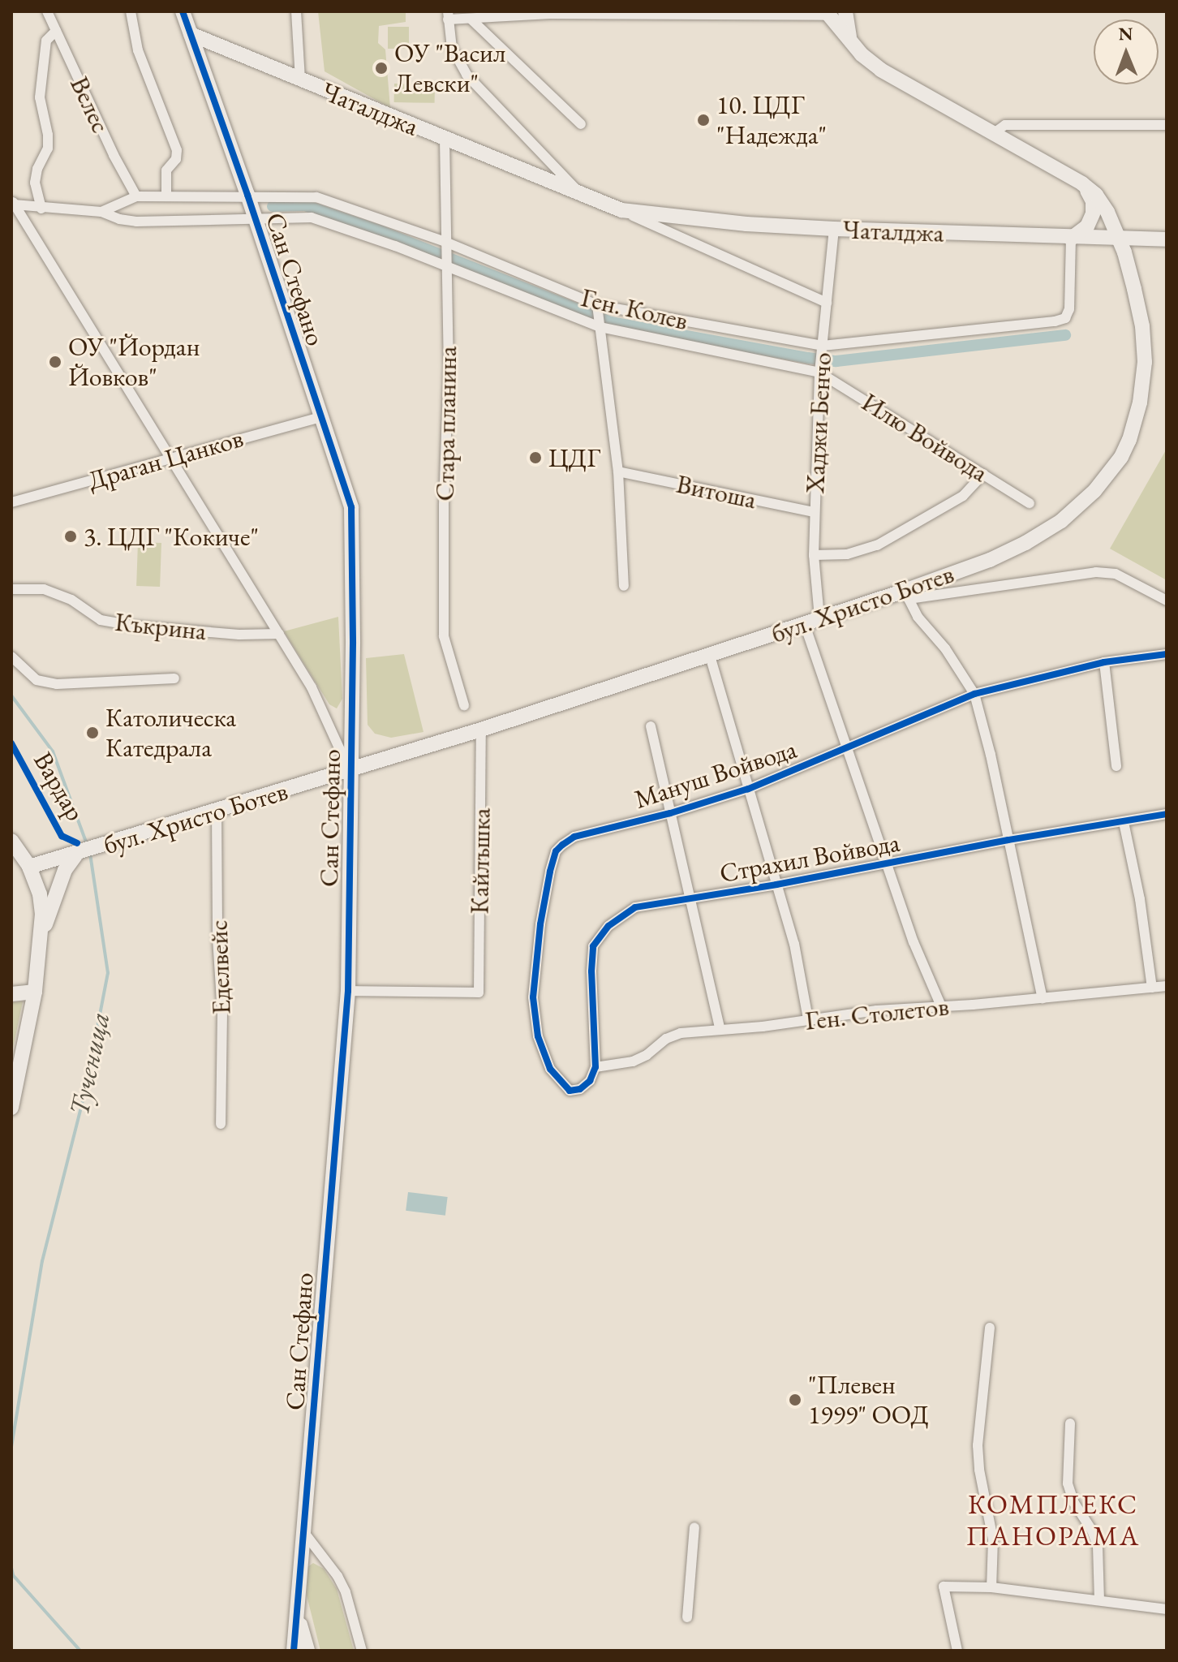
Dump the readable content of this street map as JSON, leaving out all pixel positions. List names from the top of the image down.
{
  "streets": {
    "street": [
      "Велес",
      "Чаталджа",
      "Сан Стефано",
      "Ген. Колев",
      "Хаджи Бенчо",
      "Стара планина",
      "Илю Войвода",
      "Драган Цанков",
      "Витоша",
      "бул. Христо Ботев",
      "Къкрина",
      "Мануш Войвода",
      "Страхил Войвода",
      "Кайлъшка",
      "Еделвейс",
      "Ген. Столетов"
    ],
    "cycle path": ["Вардар"]
  },
  "crossings": [
    ["Велес", "Ген. Колев"],
    ["Чаталджа", "Сан Стефано"],
    ["Чаталджа", "Ген. Колев"],
    ["Чаталджа", "Хаджи Бенчо"],
    ["Чаталджа", "Стара планина"],
    ["Чаталджа", "бул. Христо Ботев"],
    ["Сан Стефано", "Ген. Колев"],
    ["Сан Стефано", "Драган Цанков"],
    ["Сан Стефано", "бул. Христо Ботев"],
    ["Сан Стефано", "Кайлъшка"],
    ["Ген. Колев", "Хаджи Бенчо"],
    ["Ген. Колев", "Стара планина"],
    ["Ген. Колев", "Илю Войвода"],
    ["Хаджи Бенчо", "Илю Войвода"],
    ["Хаджи Бенчо", "Витоша"],
    ["Хаджи Бенчо", "бул. Христо Ботев"],
    ["бул. Христо Ботев", "Кайлъшка"],
    ["бул. Христо Ботев", "Еделвейс"],
    ["Мануш Войвода", "Страхил Войвода"],
    ["Мануш Войвода", "Ген. Столетов"],
    ["Страхил Войвода", "Ген. Столетов"]
  ],
  "districts": ["КОМПЛЕКС ПАНОРАМА"],
  "water": ["Тученица"],
  "places": [
    "ОУ \"Васил Левски\"",
    "10. ЦДГ \"Надежда\"",
    "ОУ \"Йордан Йовков\"",
    "ЦДГ",
    "3. ЦДГ \"Кокиче\"",
    "Католическа Катедрала",
    "\"Плевен 1999\" ООД"
  ],
  "north": "top"
}
